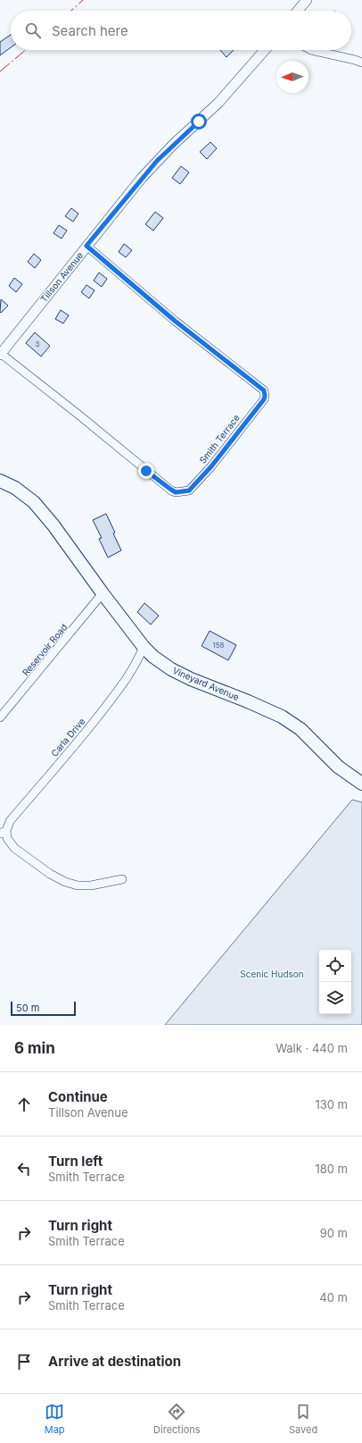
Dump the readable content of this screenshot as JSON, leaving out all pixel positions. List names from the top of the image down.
{
  "streets": {
    "main road": ["Vineyard Avenue"],
    "street": [
      "Tillson Avenue",
      "Smith Terrace",
      "Reservoir Road",
      "Carla Drive"
    ]
  },
  "crossings": [
    ["Tillson Avenue", "Smith Terrace"],
    ["Reservoir Road", "Vineyard Avenue"],
    ["Vineyard Avenue", "Carla Drive"]
  ],
  "parks": ["Scenic Hudson"],
  "house_numbers": ["3", "158"],
  "scale_bar": "50 m",
  "north": "left",
  "page": {
    "search": "Search here",
    "scale": "50 m",
    "heading": ["6 min", "Walk · 440 m"],
    "list": [
      ["Continue", "Tillson Avenue", "130 m"],
      ["Turn left", "Smith Terrace", "180 m"],
      ["Turn right", "Smith Terrace", "90 m"],
      ["Turn right", "Smith Terrace", "40 m"],
      "Arrive at destination"
    ],
    "nav": ["Map", "Directions", "Saved"]
  }
}
